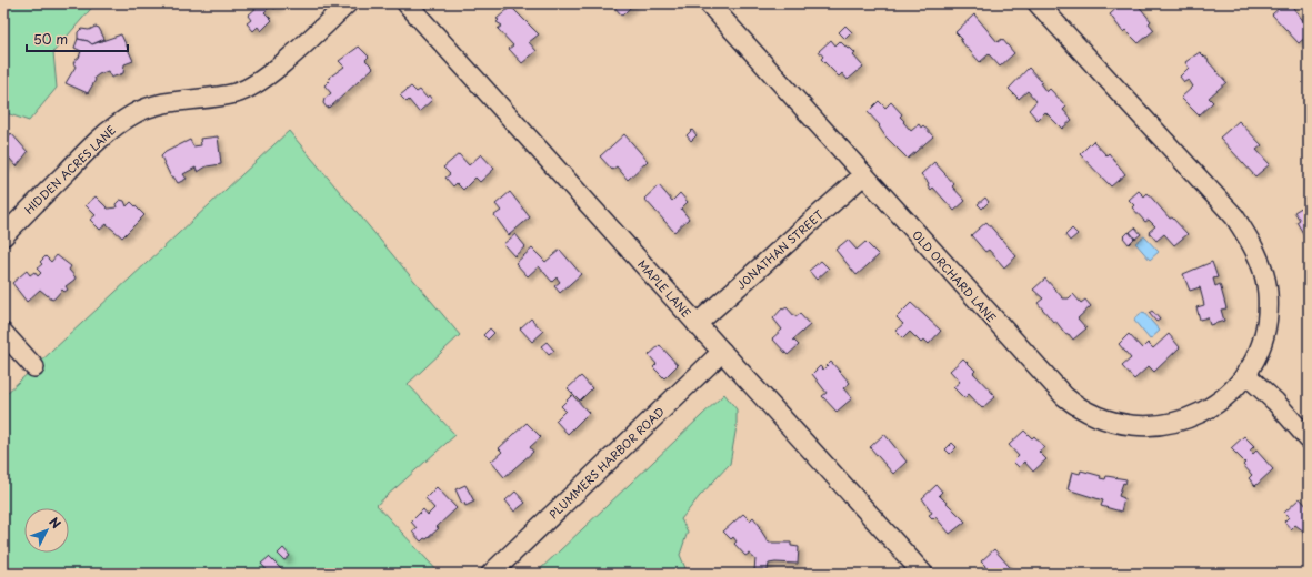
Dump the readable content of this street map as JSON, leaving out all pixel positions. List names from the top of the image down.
{
  "streets": {
    "street": [
      "HIDDEN ACRES LANE",
      "JONATHAN STREET",
      "OLD ORCHARD LANE",
      "MAPLE LANE",
      "PLUMMERS HARBOR ROAD"
    ]
  },
  "crossings": [
    ["JONATHAN STREET", "OLD ORCHARD LANE"],
    ["JONATHAN STREET", "MAPLE LANE"],
    ["MAPLE LANE", "PLUMMERS HARBOR ROAD"]
  ],
  "scale_bar": "50 m",
  "north": "top right"
}
